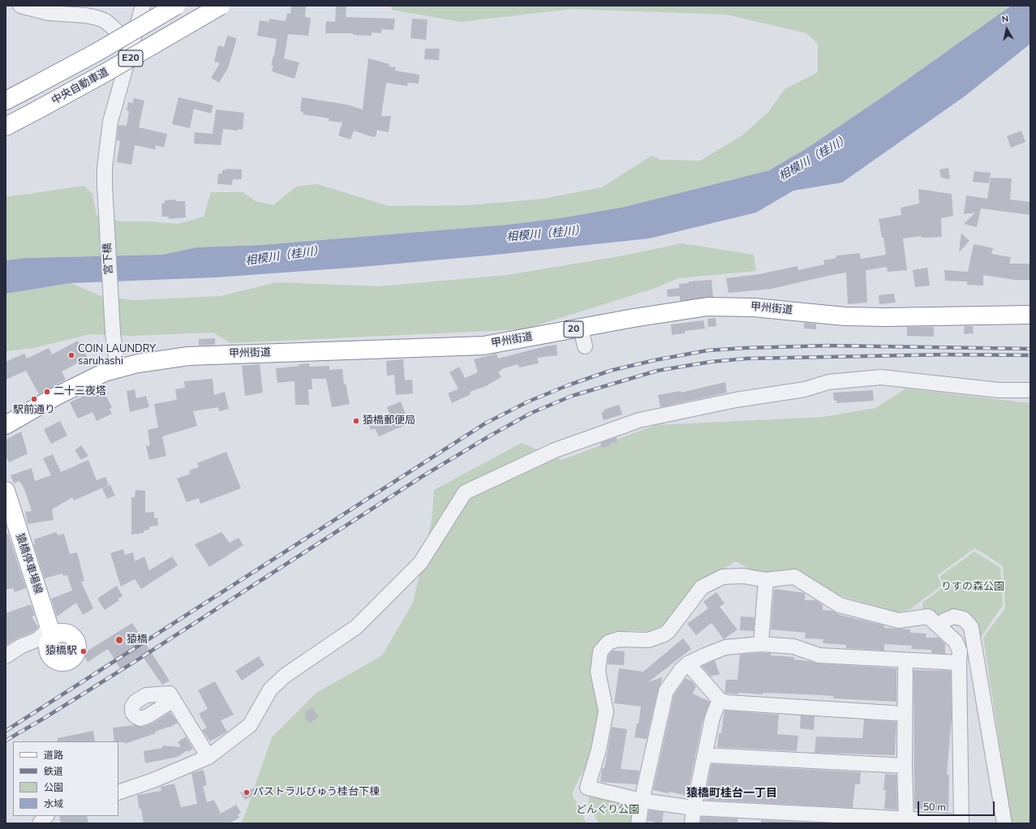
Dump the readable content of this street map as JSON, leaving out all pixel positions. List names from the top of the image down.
{
  "streets": {
    "main road": [
      "E20",
      "中央自動車道",
      "甲州街道",
      "20",
      "猿橋停車場線"
    ],
    "street": ["宮下橋"]
  },
  "crossings": [
    ["宮下橋", "甲州街道"]
  ],
  "districts": ["猿橋町桂台一丁目"],
  "water": ["相模川（桂川）"],
  "parks": ["りすの森公園", "どんぐり公園"],
  "places": [
    "COIN LAUNDRY saruhashi",
    "二十三夜塔",
    "駅前通り",
    "猿橋郵便局",
    "猿橋",
    "猿橋駅",
    "パストラルびゅう桂台下棟"
  ],
  "legend": [
    "道路",
    "鉄道",
    "公園",
    "水域"
  ],
  "scale_bar": "50 m",
  "north": "top"
}
